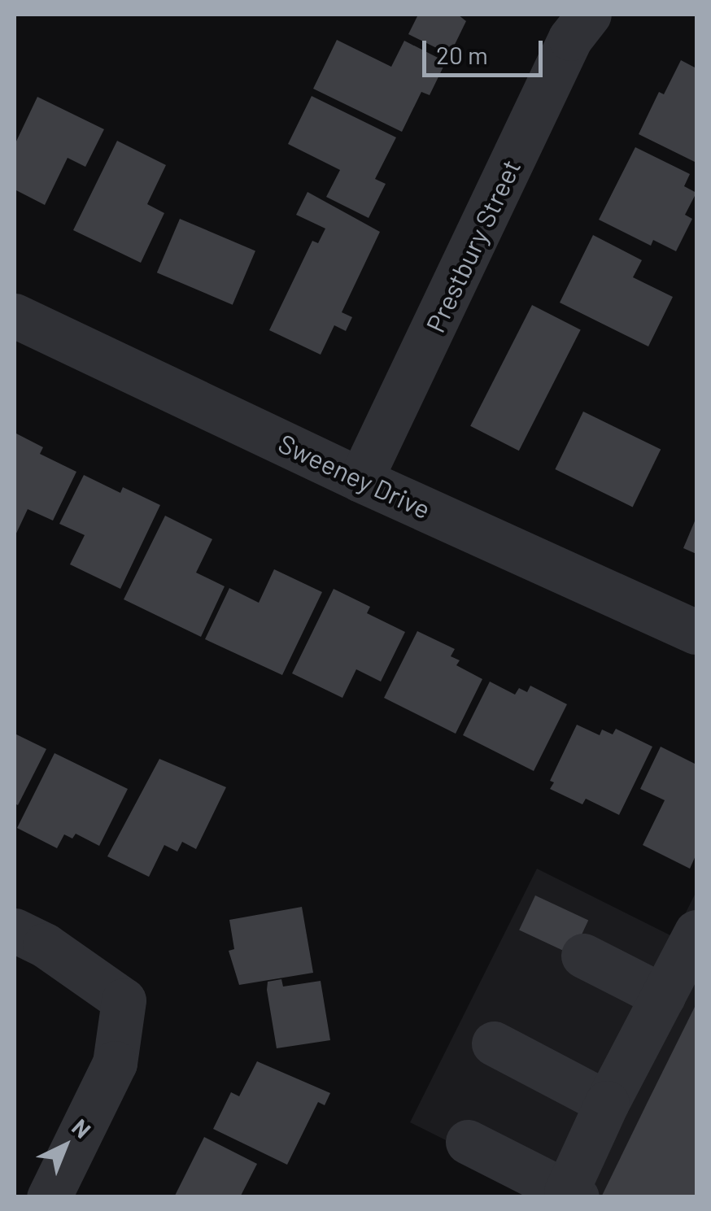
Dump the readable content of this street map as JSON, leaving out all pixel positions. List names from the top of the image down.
{
  "streets": {
    "street": ["Prestbury Street", "Sweeney Drive"]
  },
  "crossings": [
    ["Prestbury Street", "Sweeney Drive"]
  ],
  "scale_bar": "20 m",
  "north": "top right"
}
